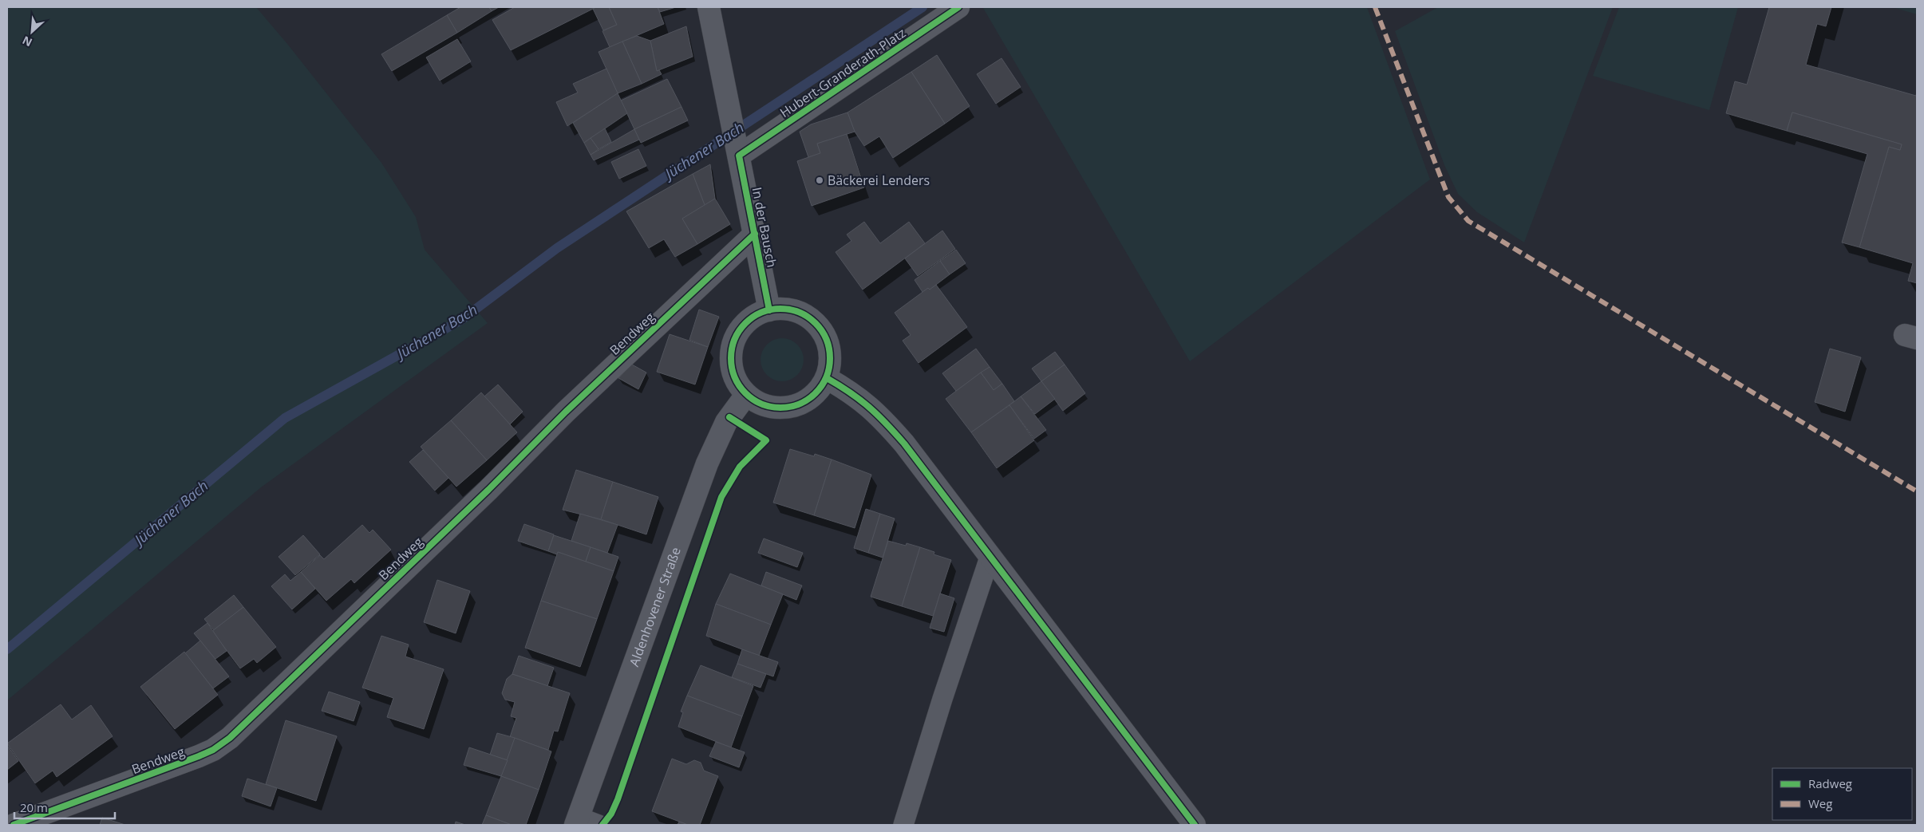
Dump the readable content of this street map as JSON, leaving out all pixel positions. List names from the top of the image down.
{
  "streets": {
    "street": [
      "Hubert-Granderath-Platz",
      "In der Bausch",
      "Bendweg",
      "Aldenhovener Straße"
    ]
  },
  "crossings": [
    ["Hubert-Granderath-Platz", "In der Bausch"],
    ["In der Bausch", "Bendweg"],
    ["In der Bausch", "Aldenhovener Straße"]
  ],
  "water": ["Jüchener Bach"],
  "places": ["Bäckerei Lenders"],
  "legend": ["Radweg", "Weg"],
  "scale_bar": "20 m",
  "north": "bottom left"
}
